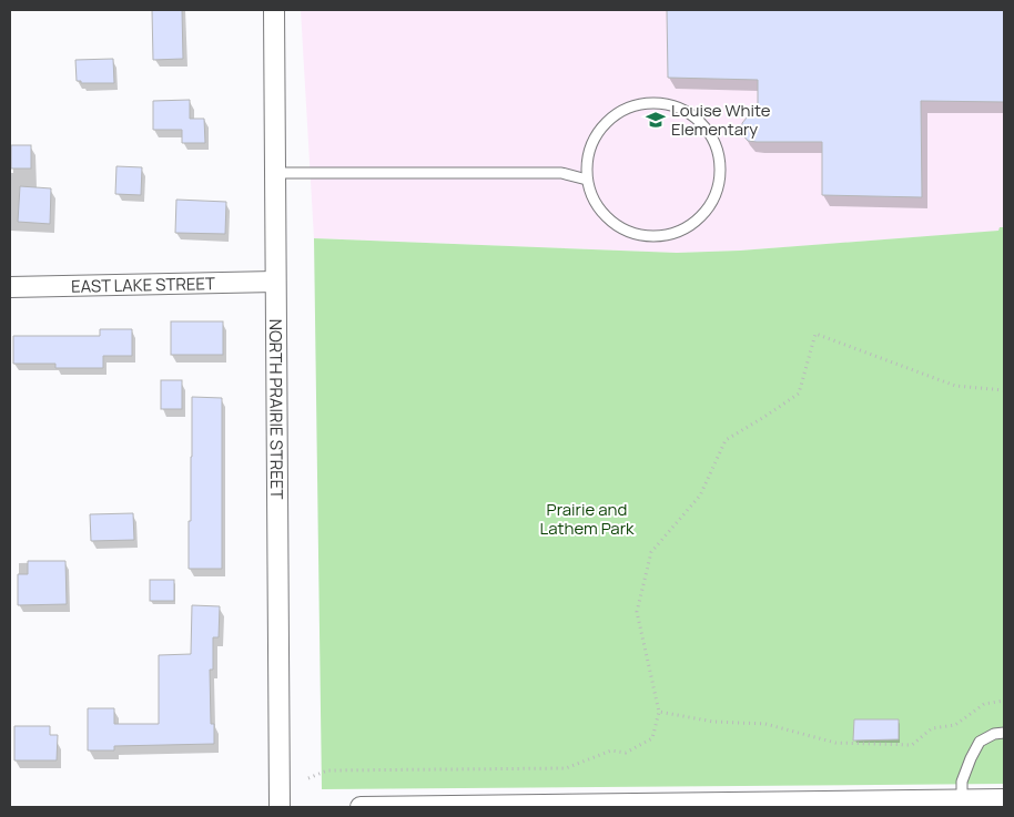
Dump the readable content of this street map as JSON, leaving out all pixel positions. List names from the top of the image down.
{
  "streets": {
    "street": ["EAST LAKE STREET", "NORTH PRAIRIE STREET"]
  },
  "crossings": [
    ["EAST LAKE STREET", "NORTH PRAIRIE STREET"]
  ],
  "parks": ["Prairie and Lathem Park"],
  "places": {
    "school or university": ["Louise White Elementary"]
  }
}
